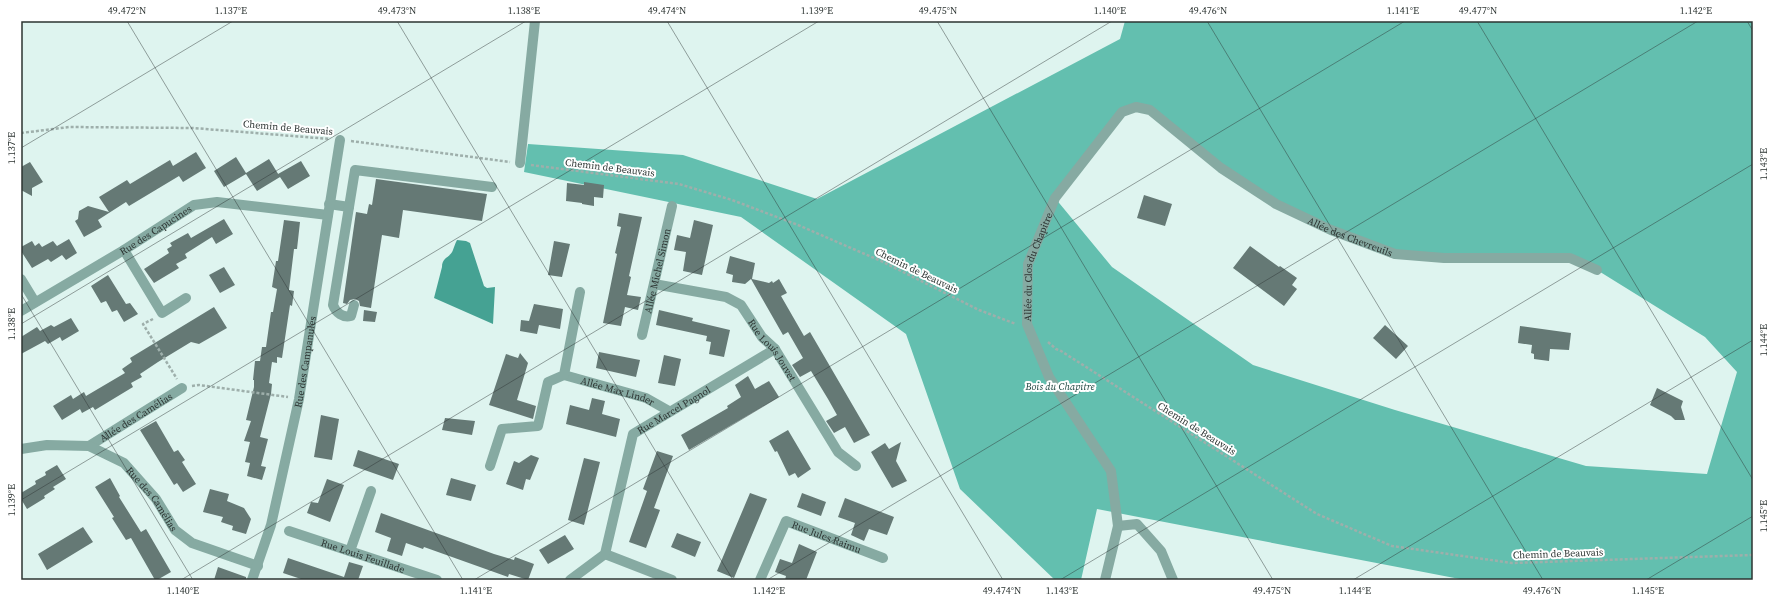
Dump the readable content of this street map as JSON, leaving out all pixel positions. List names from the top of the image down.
{
  "streets": {
    "street": [
      "Rue des Capucines",
      "Allée des Chevreuils",
      "Allée du Clos du Chapitre",
      "Allée Michel Simon",
      "Rue Louis Jouvet",
      "Rue des Campanules",
      "Allée Max Linder",
      "Rue Marcel Pagnol",
      "Allée des Camélias",
      "Rue des Camélias",
      "Rue Jules Raimu",
      "Rue Louis Feuillade"
    ],
    "path": ["Chemin de Beauvais"]
  },
  "crossings": [
    ["Chemin de Beauvais", "Allée du Clos du Chapitre"],
    ["Chemin de Beauvais", "Rue des Campanules"],
    ["Rue des Capucines", "Rue des Campanules"],
    ["Allée des Chevreuils", "Allée du Clos du Chapitre"],
    ["Allée Michel Simon", "Rue Louis Jouvet"],
    ["Rue Louis Jouvet", "Rue Marcel Pagnol"],
    ["Rue des Campanules", "Rue des Camélias"],
    ["Allée Max Linder", "Rue Marcel Pagnol"],
    ["Allée des Camélias", "Rue des Camélias"]
  ],
  "parks": ["Bois du Chapitre"],
  "coordinates": [
    "49.472°N",
    "1.137°E",
    "49.473°N",
    "1.138°E",
    "49.474°N",
    "1.139°E",
    "49.475°N",
    "1.140°E",
    "49.476°N",
    "1.141°E",
    "49.477°N",
    "1.142°E",
    "1.143°E",
    "1.144°E",
    "1.145°E"
  ]
}
